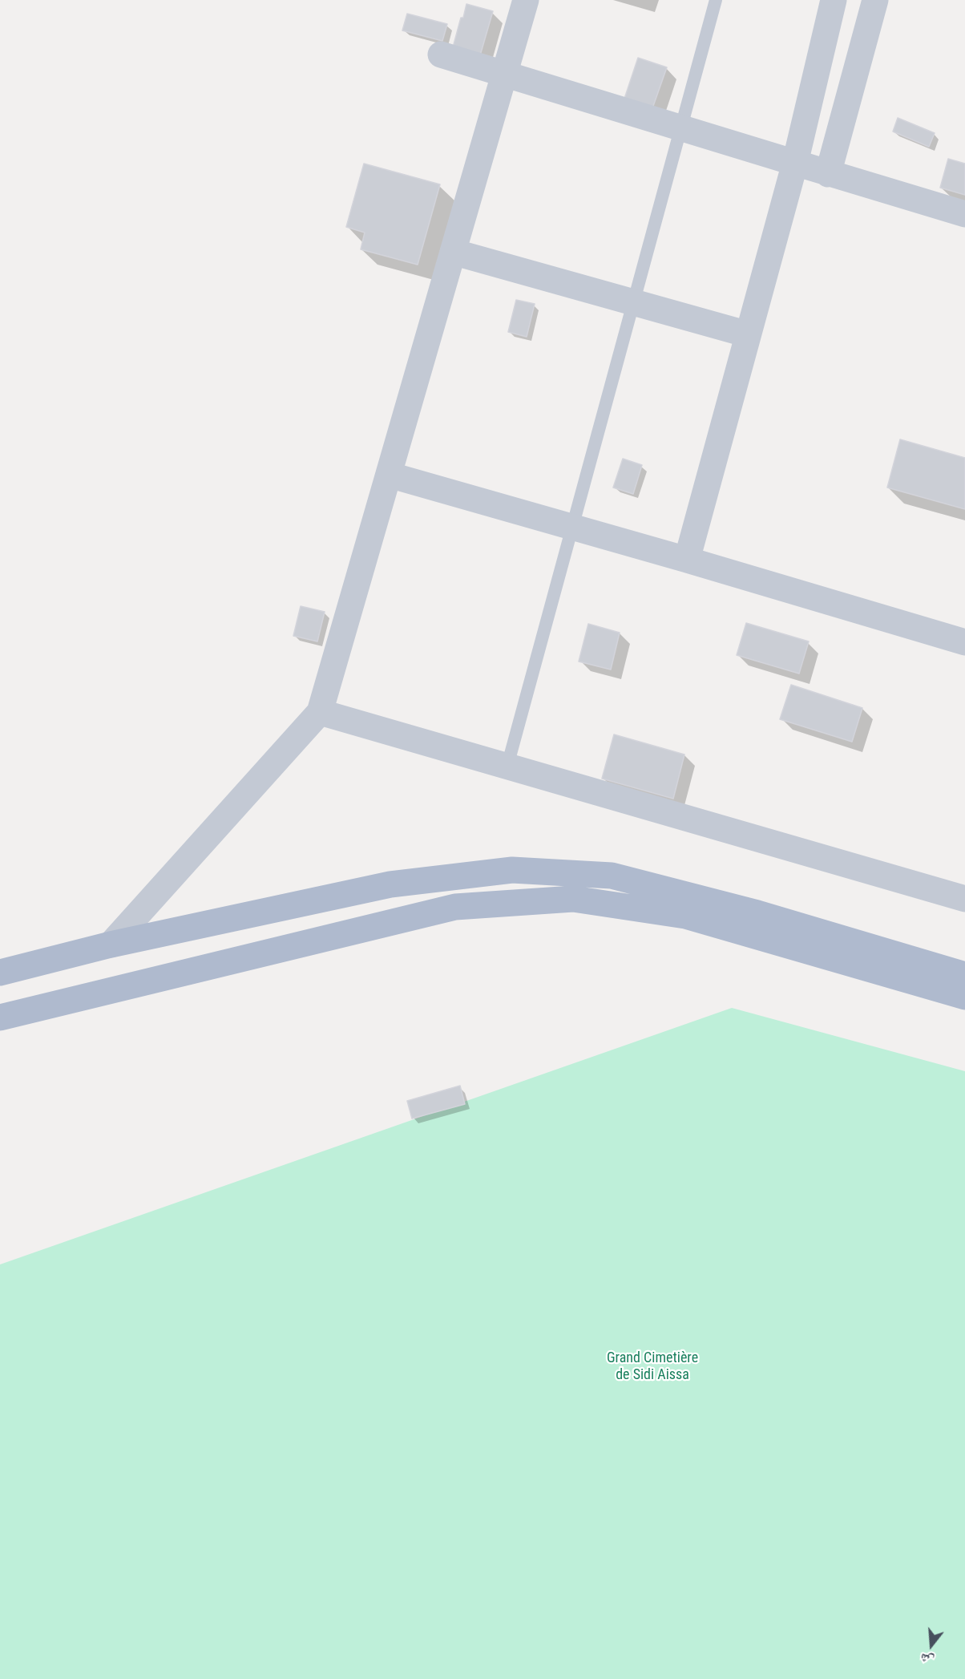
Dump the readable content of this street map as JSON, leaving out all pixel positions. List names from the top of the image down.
{
  "parks": ["Grand Cimetière de Sidi Aissa"],
  "north": "bottom"
}
